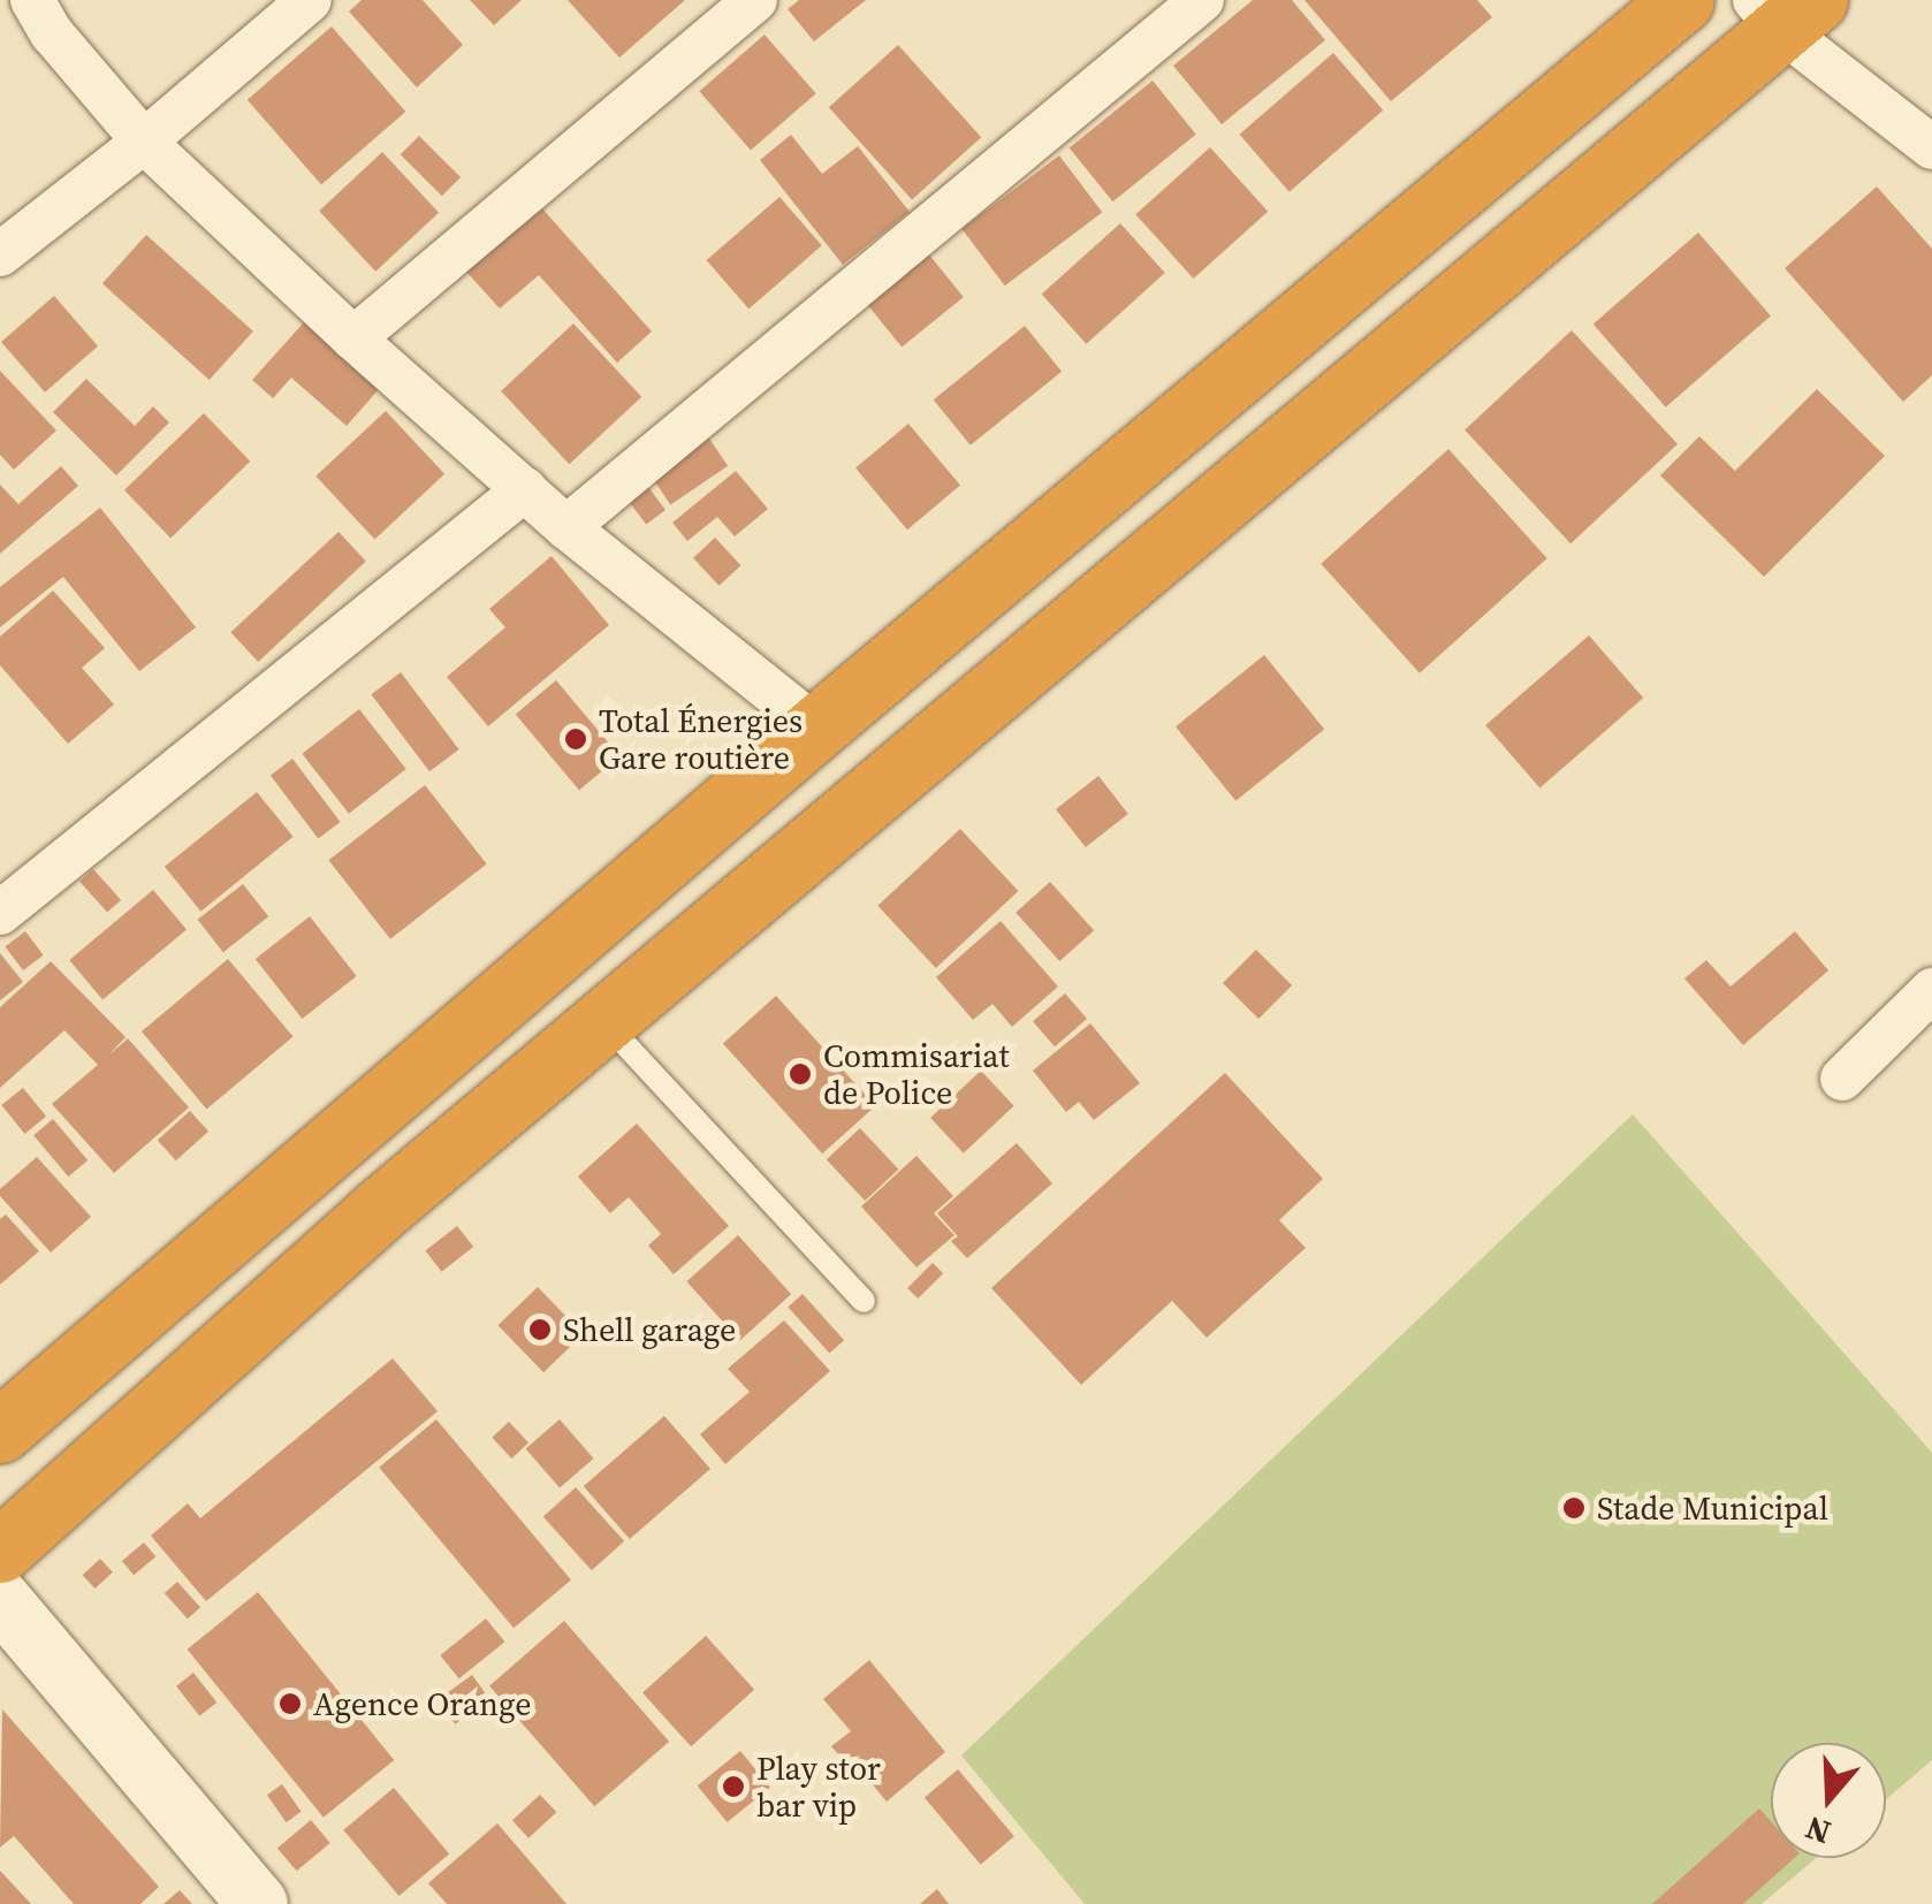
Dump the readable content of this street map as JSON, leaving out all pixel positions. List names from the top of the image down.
{
  "places": [
    "Total Énergies Gare routière",
    "Commisariat de Police",
    "Shell garage",
    "Stade Municipal",
    "Agence Orange",
    "Play stor bar vip"
  ],
  "north": "bottom"
}
